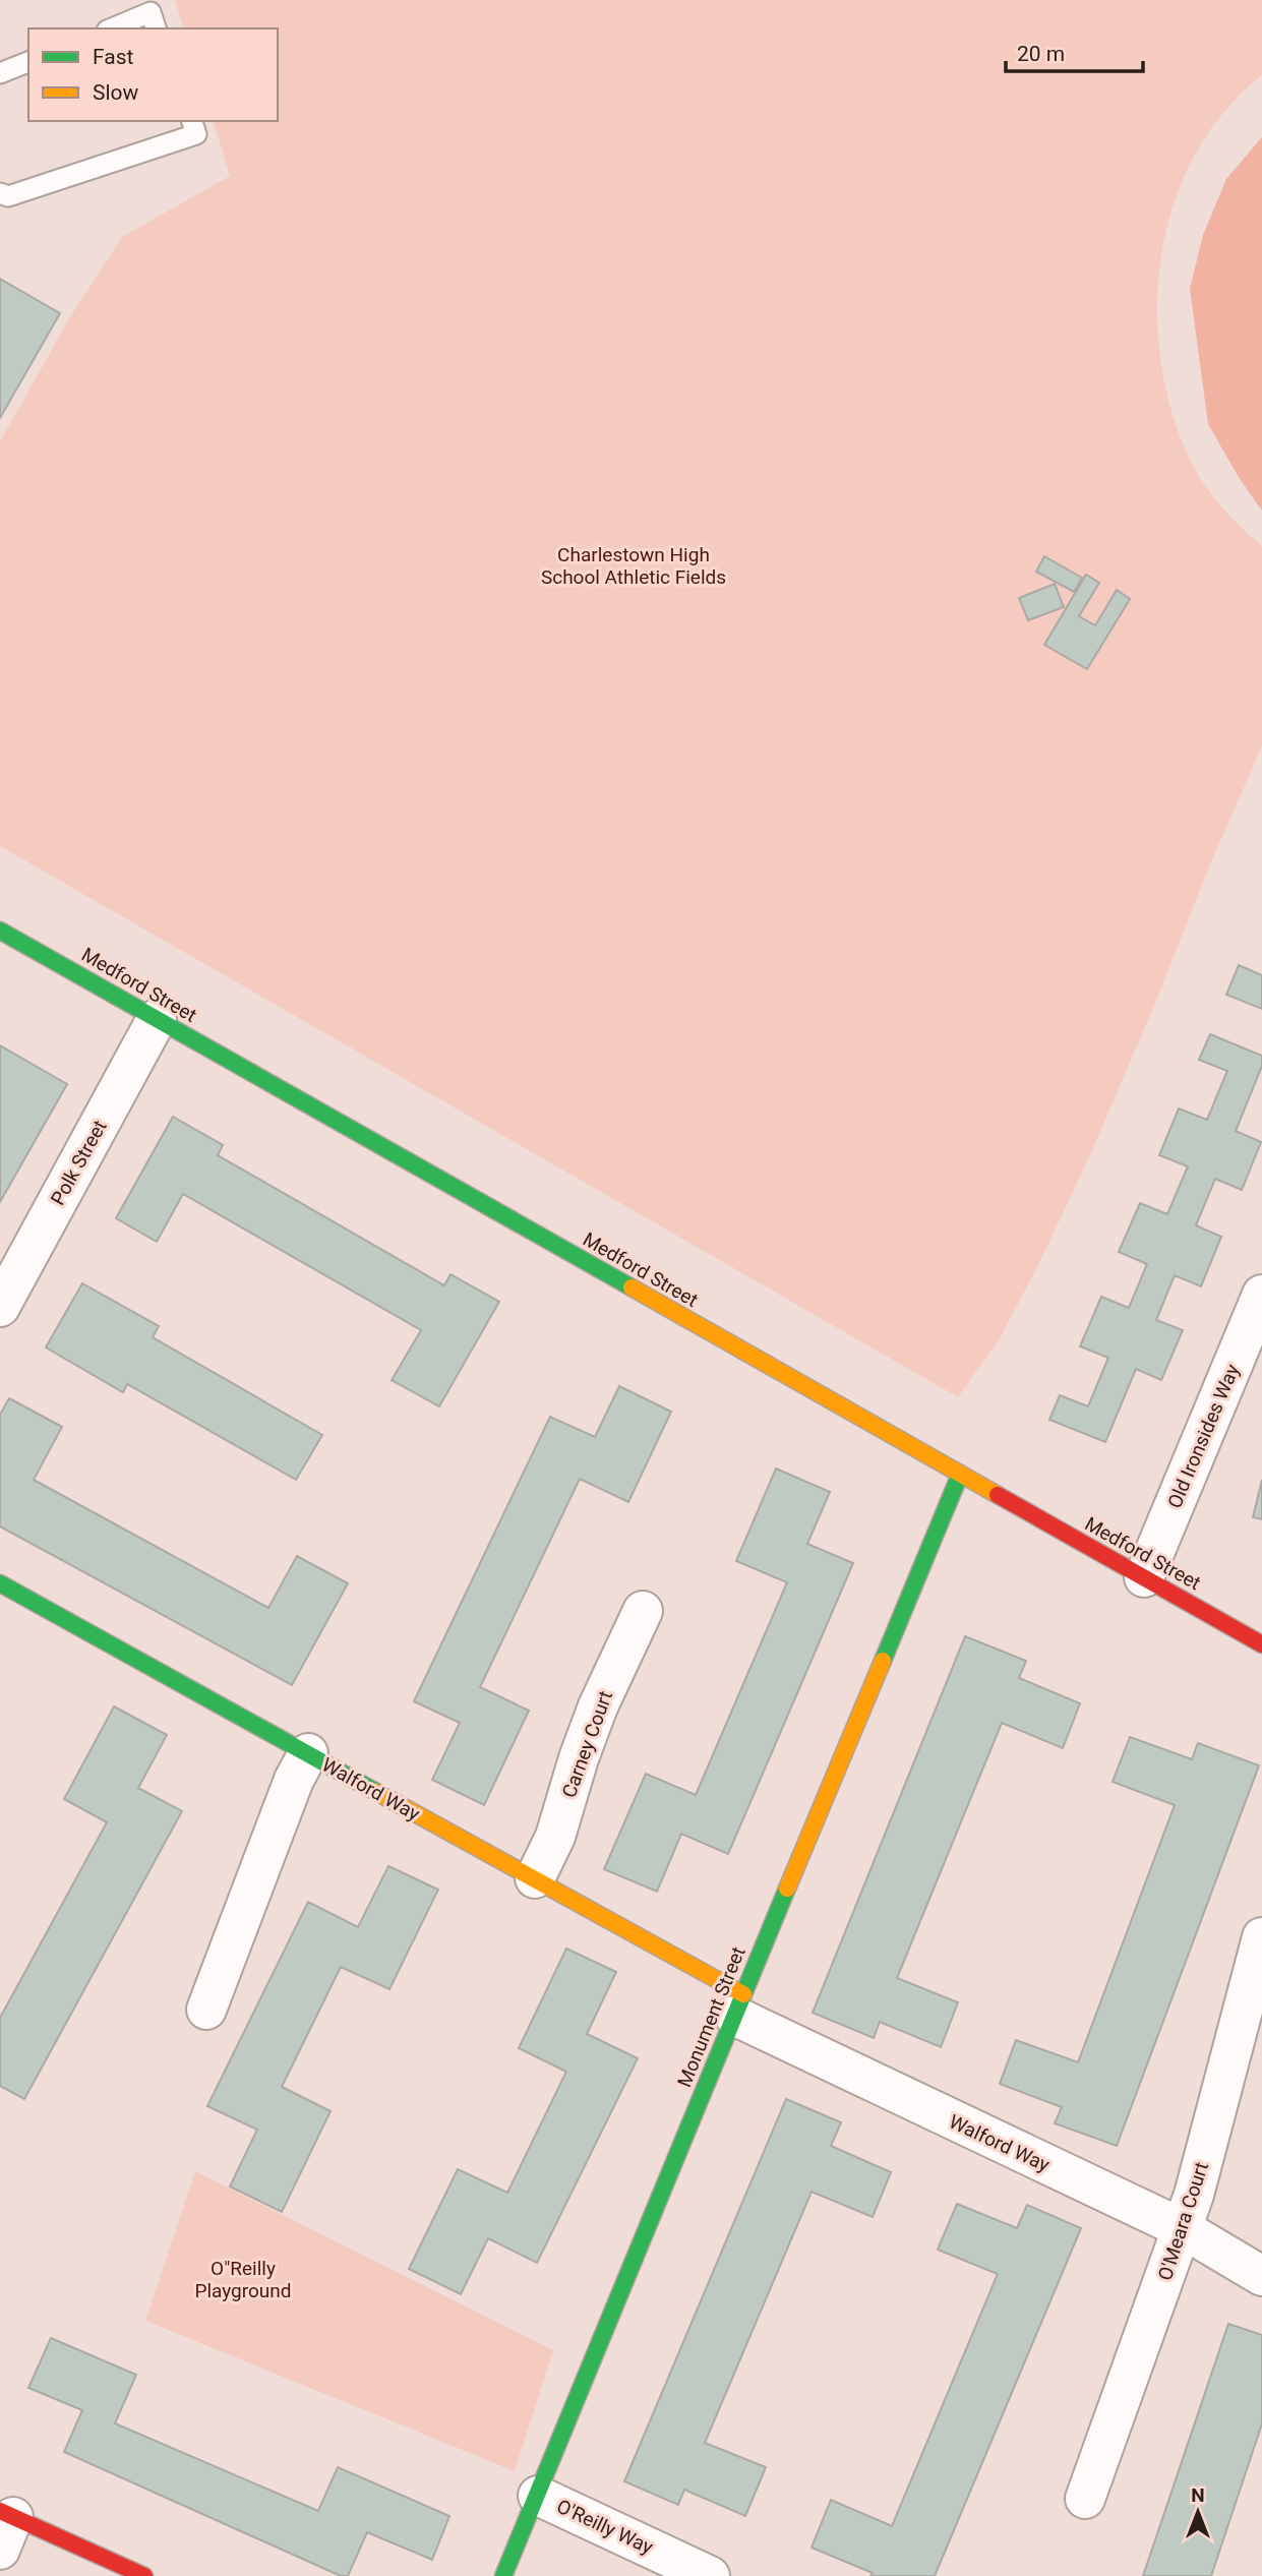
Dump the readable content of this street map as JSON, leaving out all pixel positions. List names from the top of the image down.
{
  "streets": {
    "street": [
      "Medford Street",
      "Polk Street",
      "Old Ironsides Way",
      "Carney Court",
      "Walford Way",
      "Monument Street",
      "O'Meara Court",
      "O'Reilly Way"
    ]
  },
  "crossings": [
    ["Medford Street", "Polk Street"],
    ["Medford Street", "Old Ironsides Way"],
    ["Medford Street", "Monument Street"],
    ["Carney Court", "Walford Way"],
    ["Walford Way", "Monument Street"],
    ["Walford Way", "O'Meara Court"],
    ["Monument Street", "O'Reilly Way"]
  ],
  "parks": ["Charlestown High School Athletic Fields", "O\"Reilly Playground"],
  "legend": ["Fast", "Slow"],
  "scale_bar": "20 m",
  "north": "top"
}
